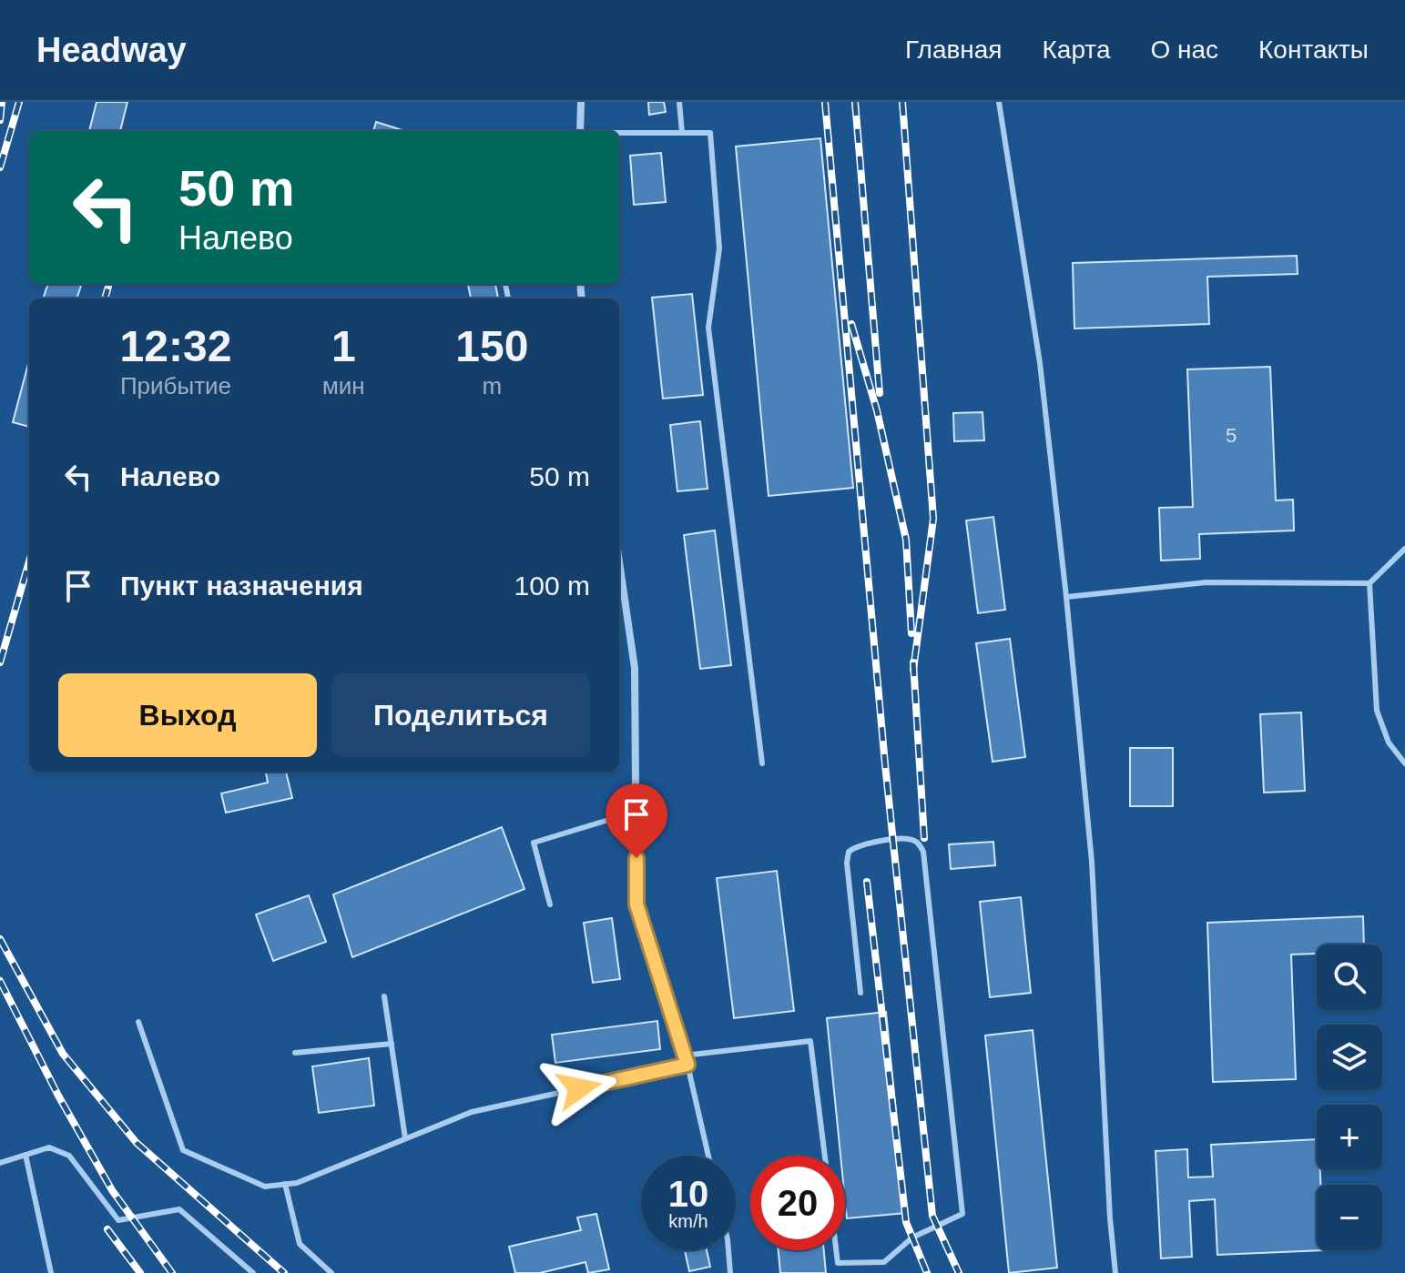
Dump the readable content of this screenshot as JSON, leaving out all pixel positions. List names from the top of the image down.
{
  "house_numbers": ["5"],
  "page": {
    "header": "Headway",
    "nav": [
      "Главная",
      "Карта",
      "О нас",
      "Контакты"
    ],
    "turn": ["50 m", "Налево"],
    "eta": [
      "12:32",
      "Прибытие",
      "1",
      "мин",
      "150",
      "m"
    ],
    "list": [
      {
        "name": "Налево",
        "value": "50 m"
      },
      {
        "name": "Пункт назначения",
        "value": "100 m"
      }
    ],
    "buttons": ["Выход", "Поделиться"],
    "map_buttons": ["+", "−"],
    "speed": "10 km/h",
    "limit": "20"
  }
}
